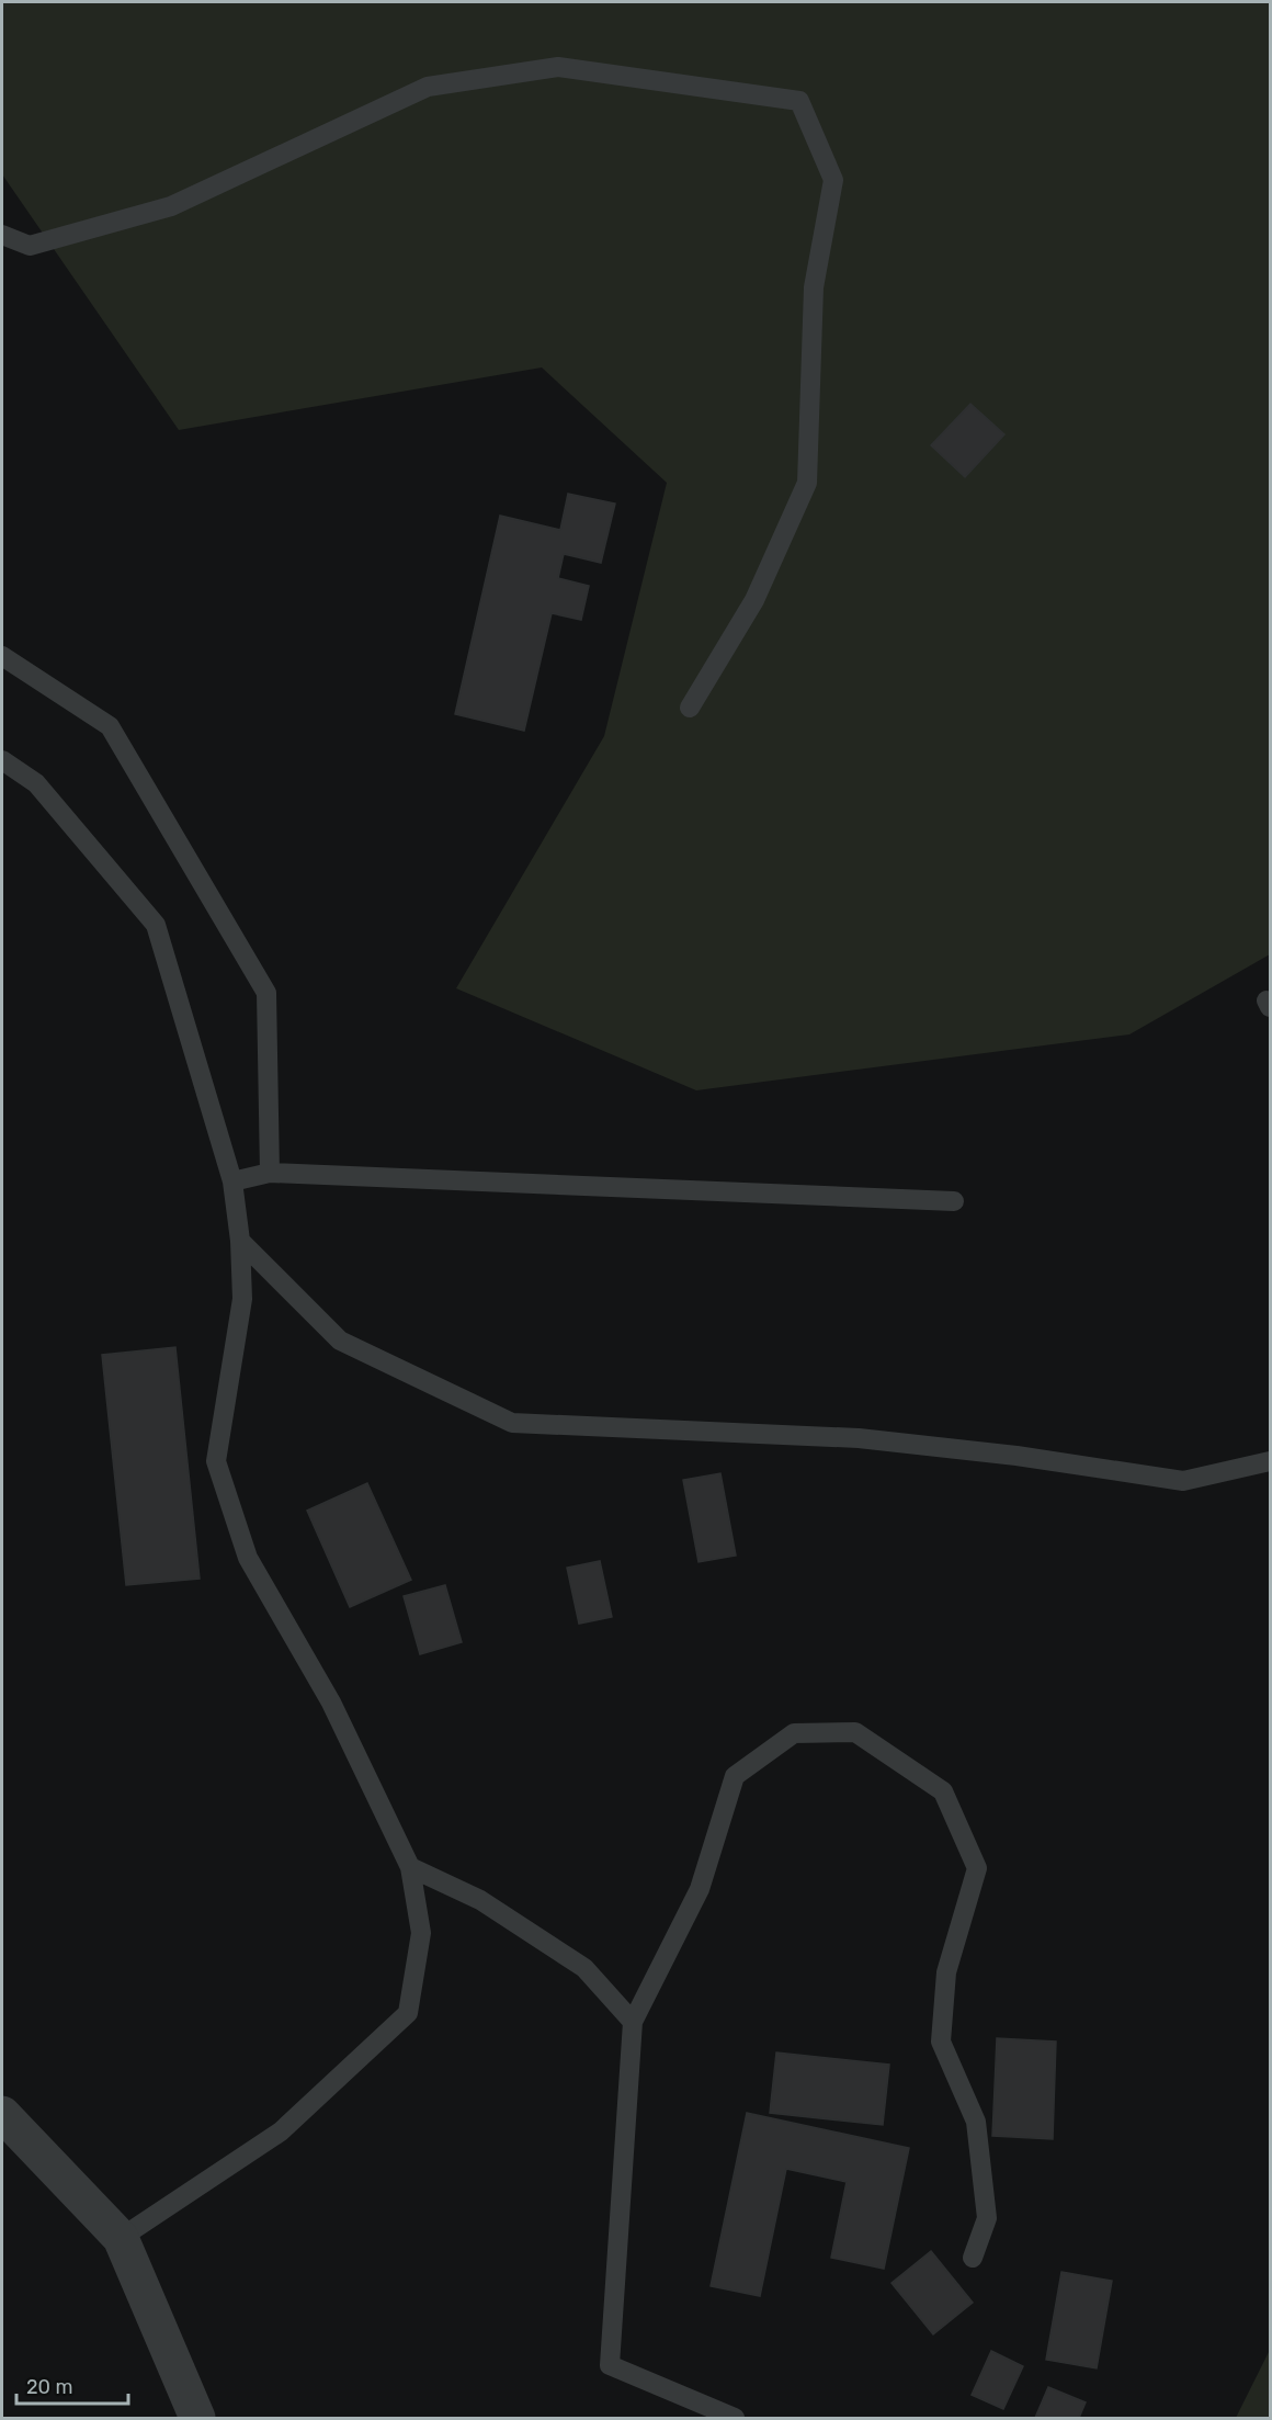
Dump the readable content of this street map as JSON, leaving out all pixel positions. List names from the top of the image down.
{
  "scale_bar": "20 m"
}
